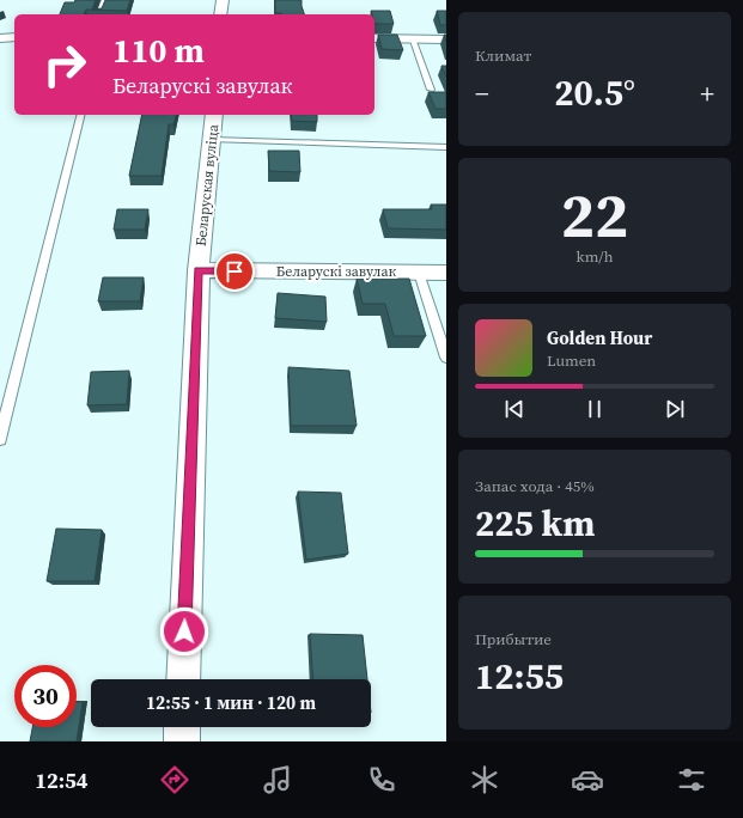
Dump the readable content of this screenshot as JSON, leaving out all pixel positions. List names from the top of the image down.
{
  "streets": {
    "street": ["Беларуская вуліца", "Беларускі завулак"]
  },
  "crossings": [
    ["Беларуская вуліца", "Беларускі завулак"]
  ],
  "page": {
    "tile": [
      "Климат",
      ["22", "km/h"],
      ["Запас хода · 45%", "225 km"],
      ["Прибытие", "12:55"]
    ],
    "turn": ["110 m", "Беларускі завулак"],
    "heat": ["−", "20.5°", "+"],
    "song": ["Golden Hour", "Lumen"],
    "limit": "30",
    "trip": "12:55 · 1 мин · 120 m",
    "tabs": "12:54"
  }
}
